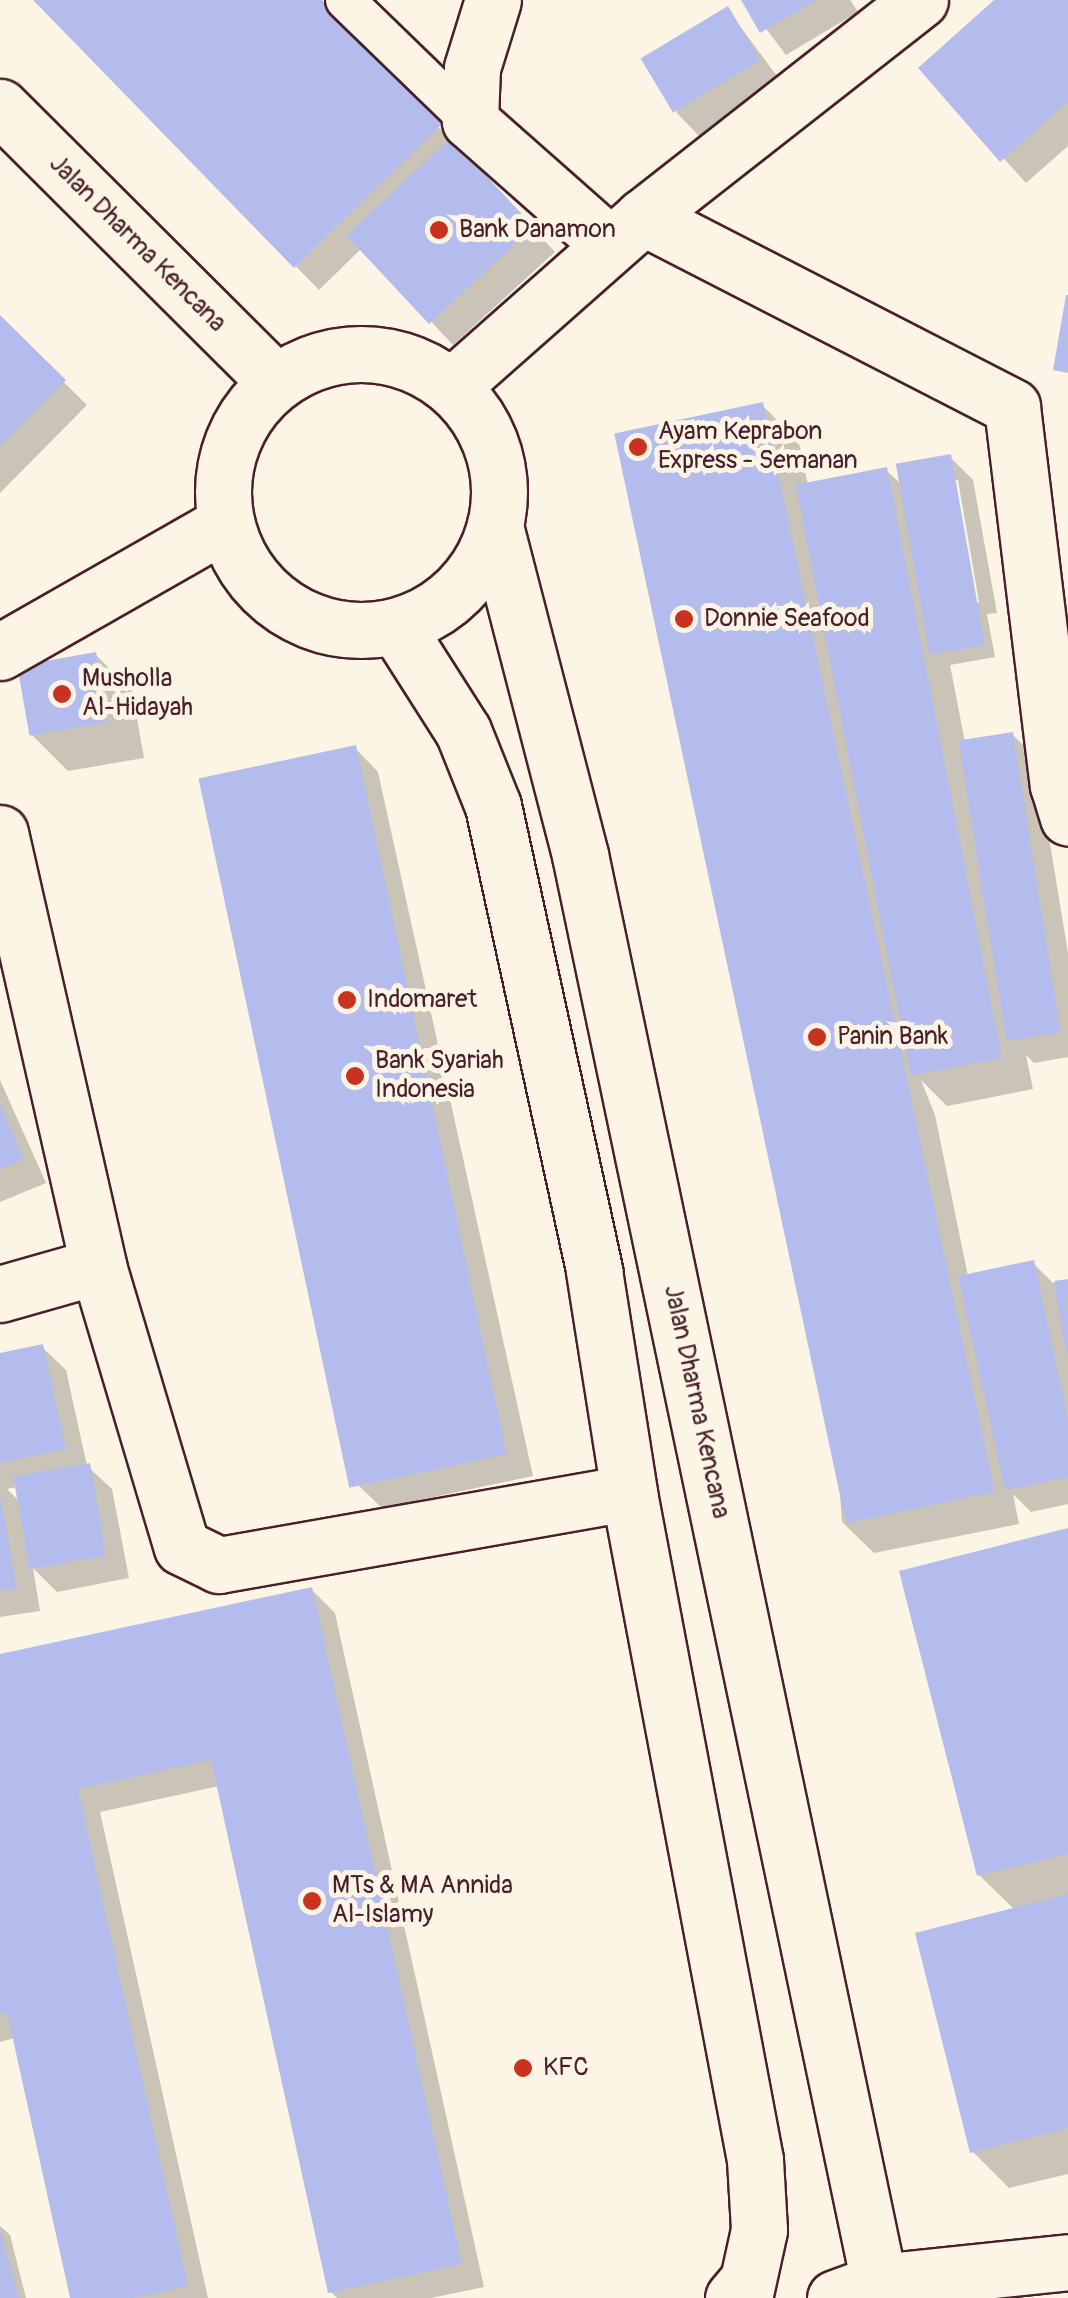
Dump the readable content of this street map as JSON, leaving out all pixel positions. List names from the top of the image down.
{
  "streets": {
    "street": ["Jalan Dharma Kencana"]
  },
  "places": [
    "Bank Danamon",
    "Ayam Keprabon Express - Semanan",
    "Donnie Seafood",
    "Musholla Al-Hidayah",
    "Indomaret",
    "Panin Bank",
    "Bank Syariah Indonesia",
    "MTs & MA Annida Al-Islamy",
    "KFC"
  ]
}
